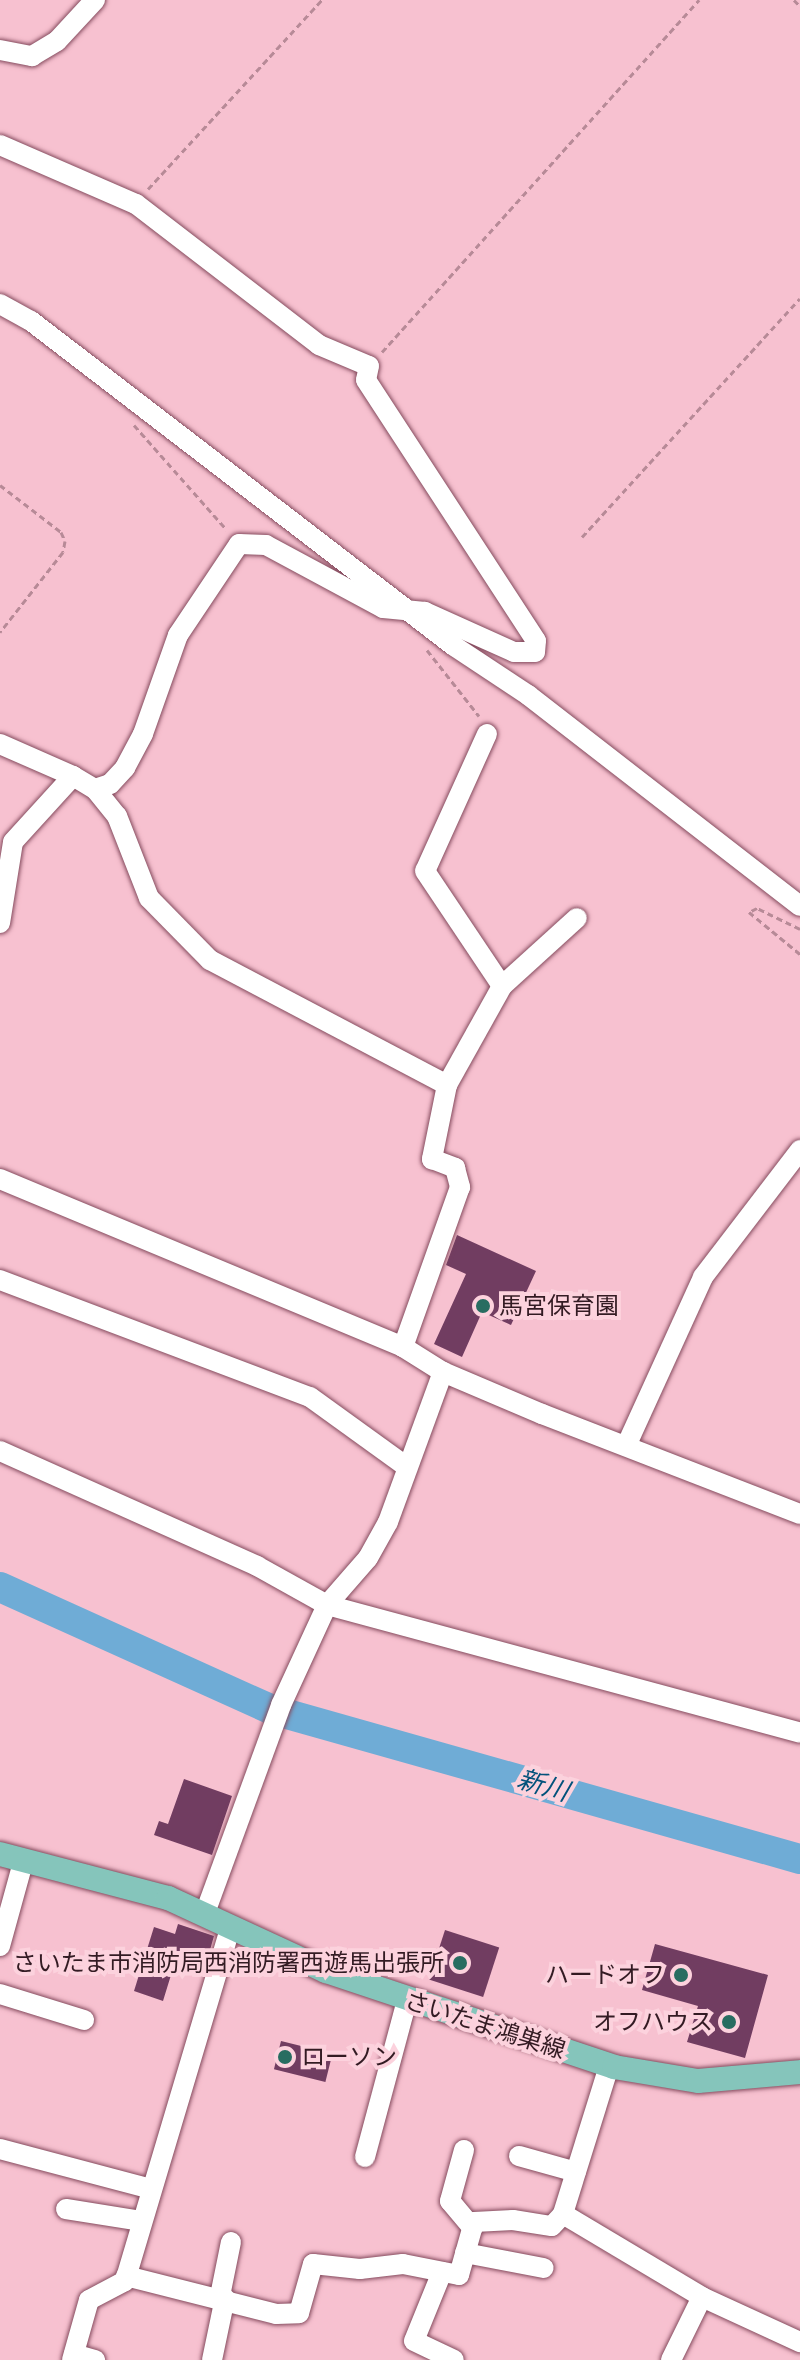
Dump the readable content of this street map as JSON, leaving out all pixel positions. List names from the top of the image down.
{
  "streets": {
    "main road": ["さいたま鴻巣線"]
  },
  "water": ["新川"],
  "places": [
    "馬宮保育園",
    "さいたま市消防局西消防署西遊馬出張所",
    "ハードオフ",
    "オフハウス",
    "ローソン"
  ]
}
